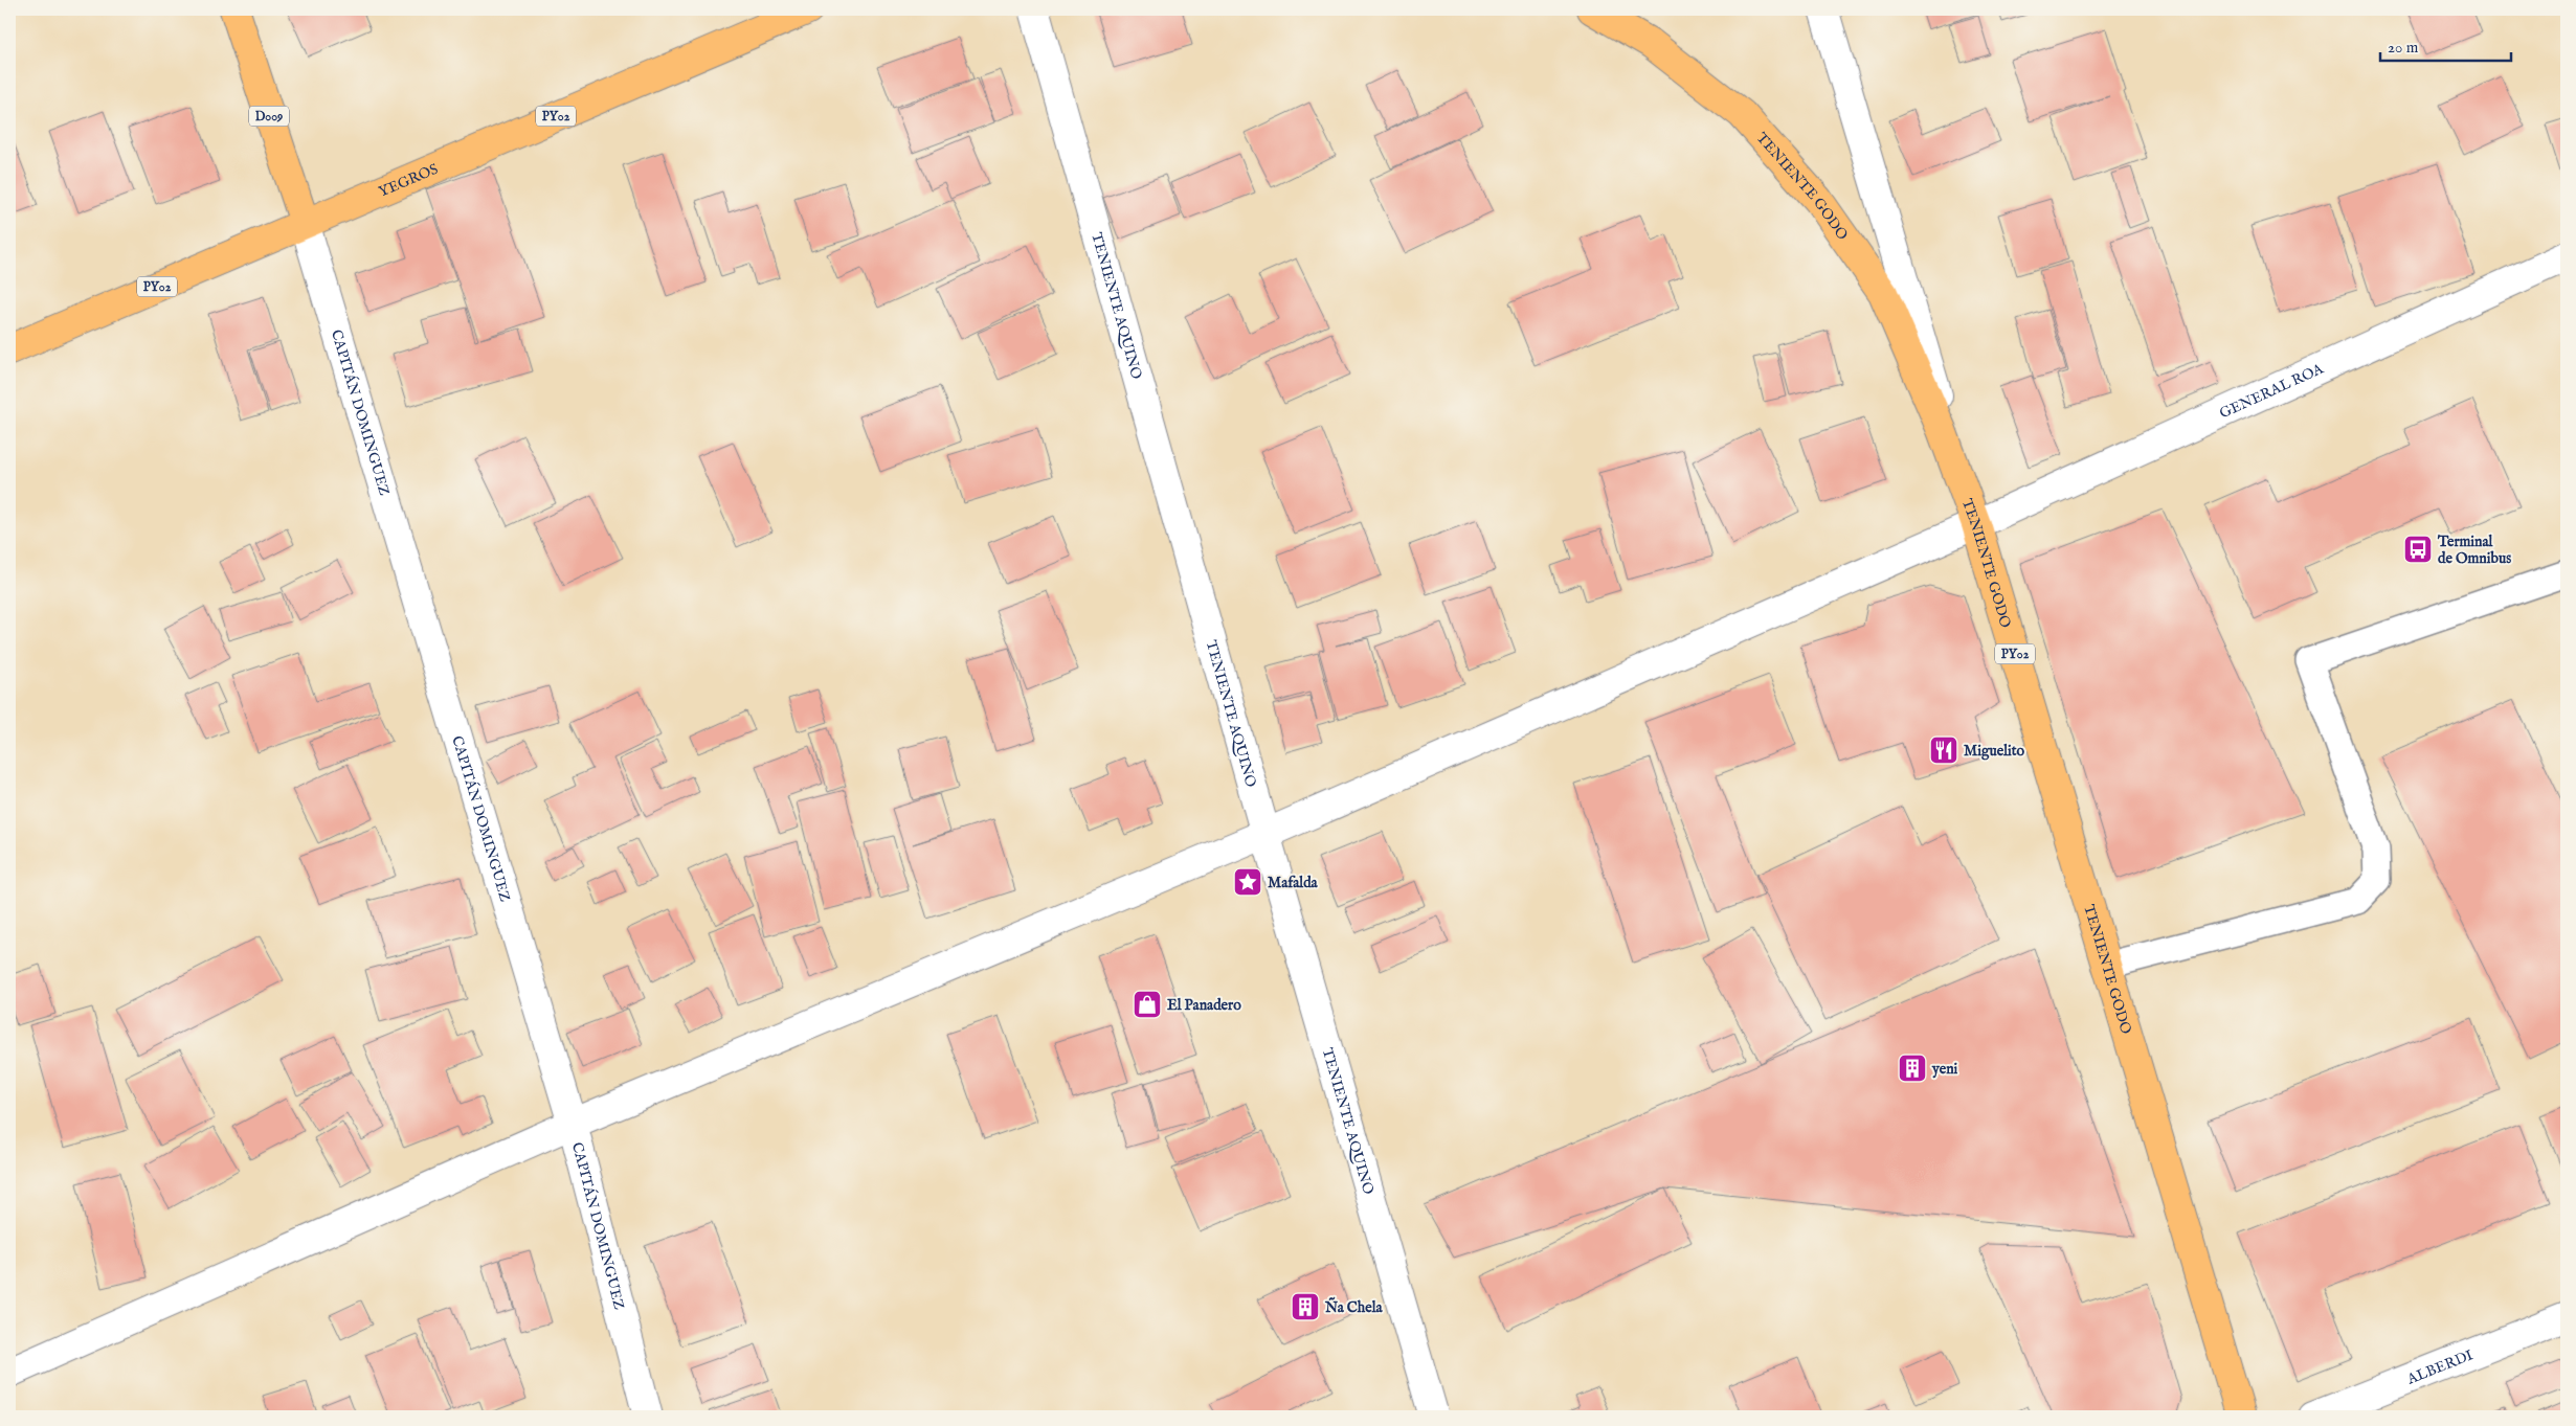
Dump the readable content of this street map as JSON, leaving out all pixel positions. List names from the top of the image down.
{
  "streets": {
    "main road": [
      "D009",
      "PY02",
      "YEGROS",
      "TENIENTE GODO"
    ],
    "street": [
      "TENIENTE AQUINO",
      "GENERAL ROA",
      "CAPITÁN DOMINGUEZ",
      "ALBERDI"
    ]
  },
  "crossings": [
    ["D009", "YEGROS"],
    ["D009", "CAPITÁN DOMINGUEZ"],
    ["YEGROS", "CAPITÁN DOMINGUEZ"],
    ["TENIENTE GODO", "GENERAL ROA"],
    ["TENIENTE AQUINO", "GENERAL ROA"],
    ["GENERAL ROA", "CAPITÁN DOMINGUEZ"]
  ],
  "places": {
    "bus stop": ["Terminal de Omnibus"],
    "restaurant": ["Miguelito"],
    "place": ["Mafalda"],
    "shop": ["El Panadero"],
    "building": ["yeni", "Ña Chela"]
  },
  "scale_bar": "20 m"
}
